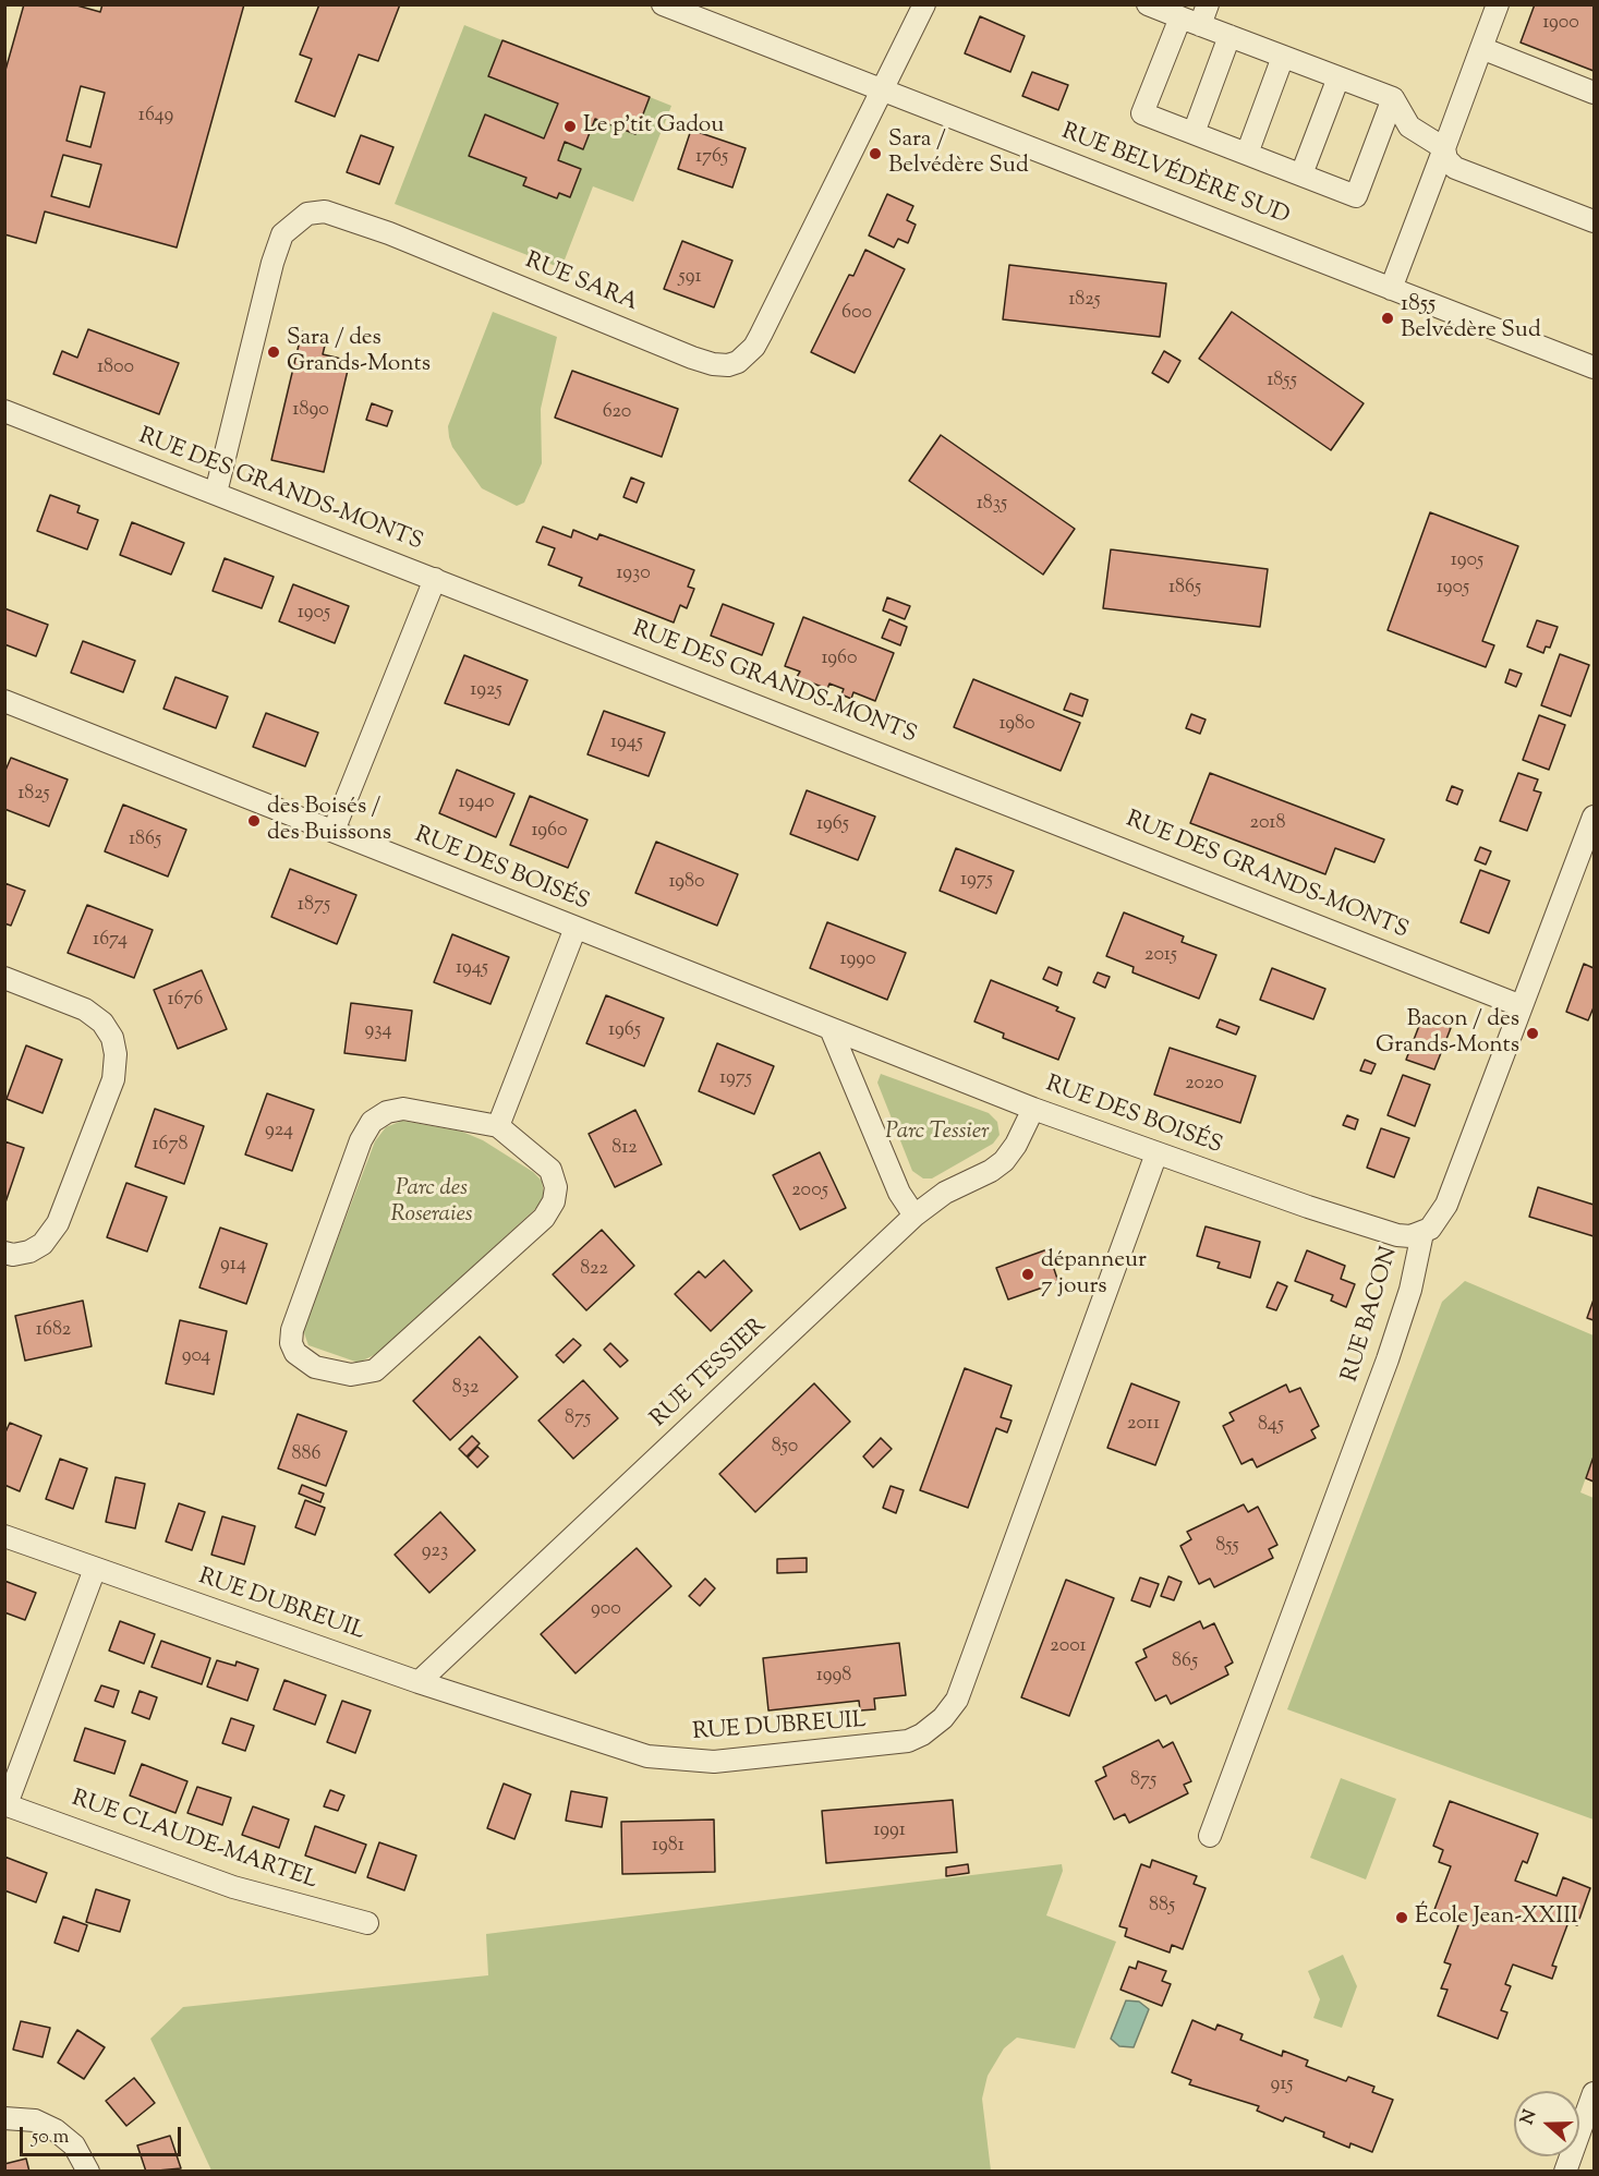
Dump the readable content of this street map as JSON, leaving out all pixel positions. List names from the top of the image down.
{
  "streets": {
    "street": [
      "RUE BELVÉDÈRE SUD",
      "RUE SARA",
      "RUE DES GRANDS-MONTS",
      "RUE DES BOISÉS",
      "RUE BACON",
      "RUE TESSIER",
      "RUE DUBREUIL",
      "RUE CLAUDE-MARTEL"
    ]
  },
  "crossings": [
    ["RUE BELVÉDÈRE SUD", "RUE SARA"],
    ["RUE SARA", "RUE DES GRANDS-MONTS"],
    ["RUE DES GRANDS-MONTS", "RUE BACON"],
    ["RUE DES BOISÉS", "RUE BACON"],
    ["RUE DES BOISÉS", "RUE TESSIER"],
    ["RUE DES BOISÉS", "RUE DUBREUIL"],
    ["RUE TESSIER", "RUE DUBREUIL"]
  ],
  "parks": ["Parc Tessier", "Parc des Roseraies"],
  "places": [
    "Le p'tit Gadou",
    "Sara / Belvédère Sud",
    "1855 Belvédère Sud",
    "Sara / des Grands-Monts",
    "des Boisés / des Buissons",
    "Bacon / des Grands-Monts",
    "dépanneur 7 jours",
    "École Jean-XXIII"
  ],
  "house_numbers": [
    "1900",
    "1649",
    "1765",
    "591",
    "1825",
    "600",
    "1800",
    "1855",
    "1890",
    "620",
    "1835",
    "1905",
    "1930",
    "1865",
    "1905",
    "1905",
    "1960",
    "1925",
    "1980",
    "1945",
    "1825",
    "1940",
    "2018",
    "1965",
    "1960",
    "1865",
    "1975",
    "1980",
    "1875",
    "1674",
    "2015",
    "1990",
    "1945",
    "1676",
    "934",
    "1965",
    "1975",
    "2020",
    "924",
    "1678",
    "812",
    "2005",
    "914",
    "822",
    "1682",
    "904",
    "832",
    "875",
    "2011",
    "845",
    "850",
    "886",
    "855",
    "923",
    "900",
    "2001",
    "865",
    "1998",
    "875",
    "1991",
    "1981",
    "885",
    "915"
  ],
  "scale_bar": "50 m",
  "north": "left"
}
